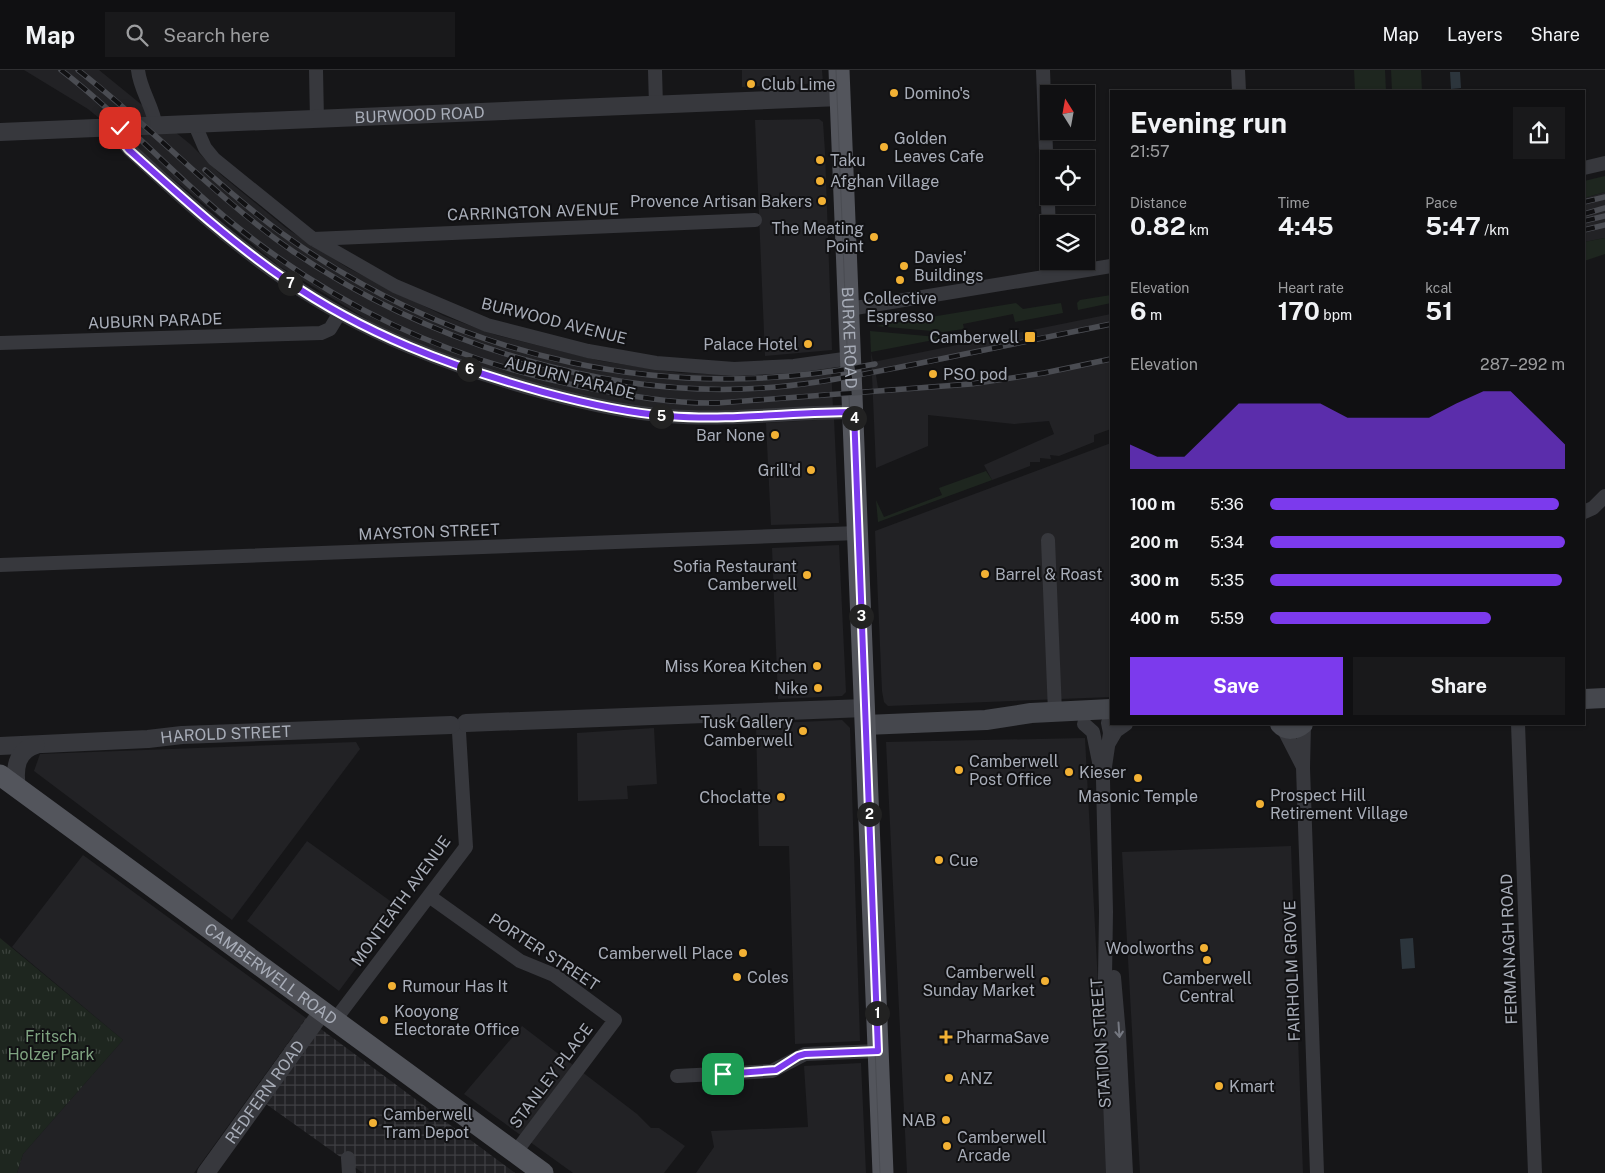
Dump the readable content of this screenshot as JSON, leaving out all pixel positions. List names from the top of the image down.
{
  "streets": {
    "main road": ["BURKE ROAD", "CAMBERWELL ROAD"],
    "street": [
      "BURWOOD ROAD",
      "CARRINGTON AVENUE",
      "AUBURN PARADE",
      "BURWOOD AVENUE",
      "MAYSTON STREET",
      "HAROLD STREET",
      "MONTEATH AVENUE",
      "FERMANAGH ROAD",
      "PORTER STREET",
      "FAIRHOLM GROVE",
      "STATION STREET",
      "STANLEY PLACE",
      "REDFERN ROAD"
    ]
  },
  "crossings": [
    ["BURWOOD ROAD", "BURWOOD AVENUE"],
    ["BURWOOD ROAD", "BURKE ROAD"],
    ["CARRINGTON AVENUE", "BURWOOD AVENUE"],
    ["AUBURN PARADE", "BURKE ROAD"],
    ["BURWOOD AVENUE", "BURKE ROAD"],
    ["BURKE ROAD", "MAYSTON STREET"],
    ["BURKE ROAD", "HAROLD STREET"],
    ["HAROLD STREET", "MONTEATH AVENUE"],
    ["MONTEATH AVENUE", "PORTER STREET"],
    ["MONTEATH AVENUE", "CAMBERWELL ROAD"],
    ["MONTEATH AVENUE", "REDFERN ROAD"],
    ["PORTER STREET", "STANLEY PLACE"],
    ["CAMBERWELL ROAD", "STANLEY PLACE"],
    ["CAMBERWELL ROAD", "REDFERN ROAD"]
  ],
  "parks": ["Fritsch Holzer Park"],
  "places": {
    "other": [
      "Club Lime",
      "Domino's",
      "Golden Leaves Cafe",
      "Taku",
      "Afghan Village",
      "Provence Artisan Bakers",
      "The Meating Point",
      "Davies' Buildings",
      "Collective Espresso",
      "Palace Hotel",
      "PSO pod",
      "Bar None",
      "Grill'd",
      "Barrel & Roast",
      "Sofia Restaurant Camberwell",
      "Miss Korea Kitchen",
      "Nike",
      "Tusk Gallery Camberwell",
      "Camberwell Post Office",
      "Kieser",
      "Masonic Temple",
      "Choclatte",
      "Prospect Hill Retirement Village",
      "Cue",
      "Woolworths",
      "Camberwell Place",
      "Camberwell Central",
      "Coles",
      "Camberwell Sunday Market",
      "Rumour Has It",
      "Kooyong Electorate Office",
      "ANZ",
      "Kmart",
      "NAB",
      "Camberwell Tram Depot",
      "Camberwell Arcade"
    ],
    "transit": ["Camberwell"],
    "health": ["PharmaSave"]
  },
  "north": "top",
  "page": {
    "header": "Map",
    "search": "Search here",
    "nav": ["Map", "Layers", "Share"],
    "heading": ["Evening run", "21:57"],
    "stats": [
      ["Distance", "0.82 km"],
      ["Time", "4:45"],
      ["Pace", "5:47 /km"],
      ["Elevation", "6 m"],
      ["Heart rate", "170 bpm"],
      ["kcal", "51"]
    ],
    "pins": [
      "7",
      "6",
      "5",
      "4",
      "3",
      "2",
      "1"
    ],
    "chart": ["Elevation", "287–292 m"],
    "list": [
      {
        "name": "100 m",
        "note": "5:36"
      },
      {
        "name": "200 m",
        "note": "5:34"
      },
      {
        "name": "300 m",
        "note": "5:35"
      },
      {
        "name": "400 m",
        "note": "5:59"
      }
    ],
    "buttons": ["Save", "Share"]
  }
}
